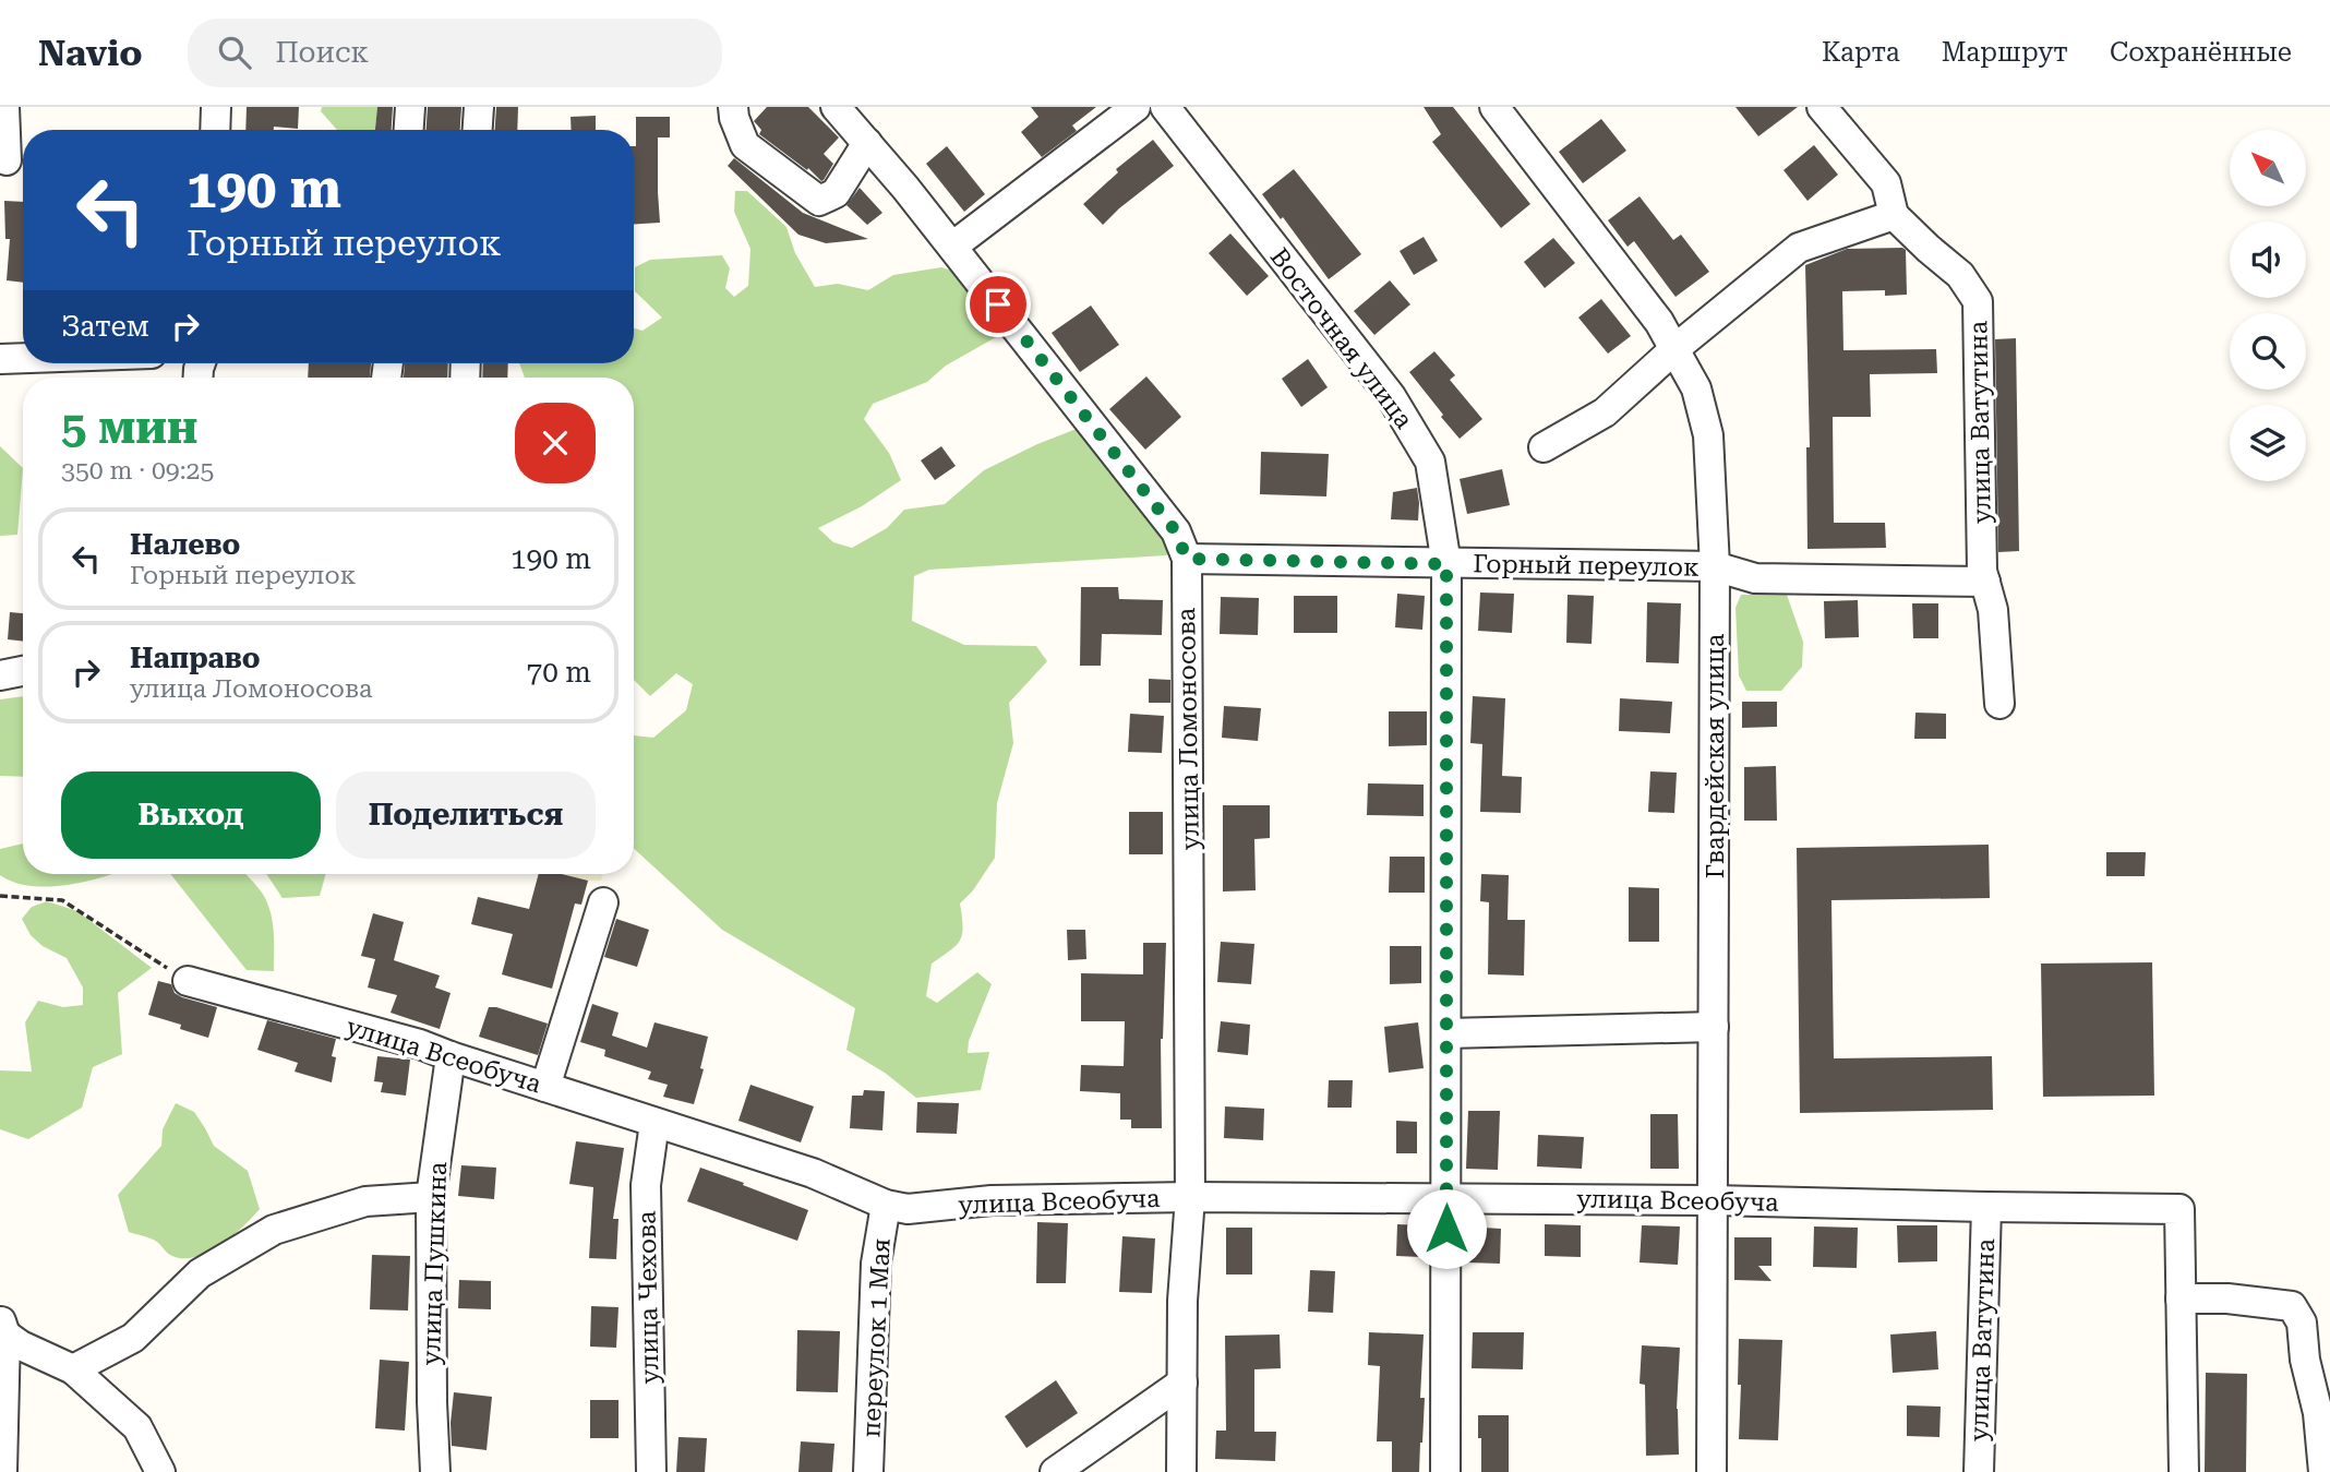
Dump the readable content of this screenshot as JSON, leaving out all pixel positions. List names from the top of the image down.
{
  "streets": {
    "street": [
      "Восточная улица",
      "улица Ватутина",
      "Горный переулок",
      "улица Ломоносова",
      "Гвардейская улица",
      "улица Всеобуча",
      "улица Пушкина",
      "улица Чехова",
      "переулок 1 Мая"
    ]
  },
  "crossings": [
    ["Восточная улица", "Горный переулок"],
    ["Восточная улица", "улица Всеобуча"],
    ["улица Ватутина", "Горный переулок"],
    ["улица Ватутина", "улица Всеобуча"],
    ["Горный переулок", "улица Ломоносова"],
    ["Горный переулок", "Гвардейская улица"],
    ["улица Ломоносова", "улица Всеобуча"],
    ["Гвардейская улица", "улица Всеобуча"],
    ["улица Всеобуча", "улица Пушкина"],
    ["улица Всеобуча", "улица Чехова"],
    ["улица Всеобуча", "переулок 1 Мая"]
  ],
  "north": "top left",
  "page": {
    "header": "Navio",
    "search": "Поиск",
    "nav": ["Карта", "Маршрут", "Сохранённые"],
    "turn": ["190 m", "Горный переулок"],
    "then": "Затем",
    "heading": ["5 мин", "350 m · 09:25"],
    "list": [
      {
        "name": "Налево",
        "note": "Горный переулок",
        "value": "190 m"
      },
      {
        "name": "Направо",
        "note": "улица Ломоносова",
        "value": "70 m"
      }
    ],
    "buttons": ["Выход", "Поделиться"]
  }
}
